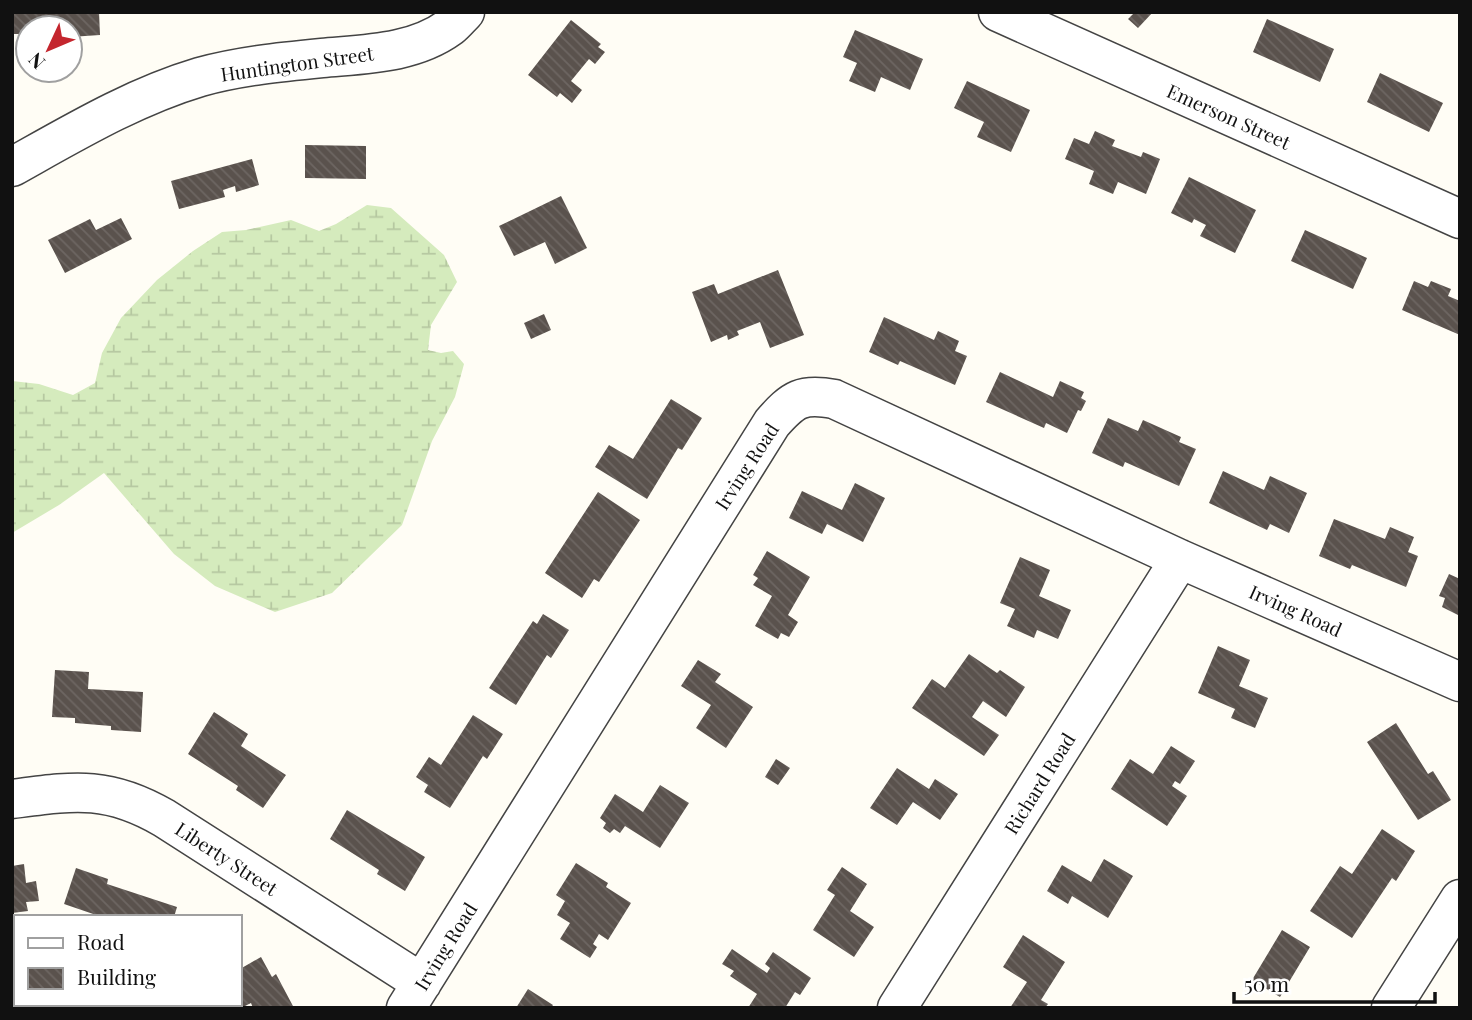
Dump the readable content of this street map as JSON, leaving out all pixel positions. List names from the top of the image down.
{
  "streets": {
    "street": [
      "Huntington Street",
      "Emerson Street",
      "Irving Road",
      "Richard Road",
      "Liberty Street"
    ]
  },
  "crossings": [
    ["Irving Road", "Richard Road"],
    ["Irving Road", "Liberty Street"]
  ],
  "legend": ["Road", "Building"],
  "scale_bar": "50 m",
  "north": "bottom left"
}
